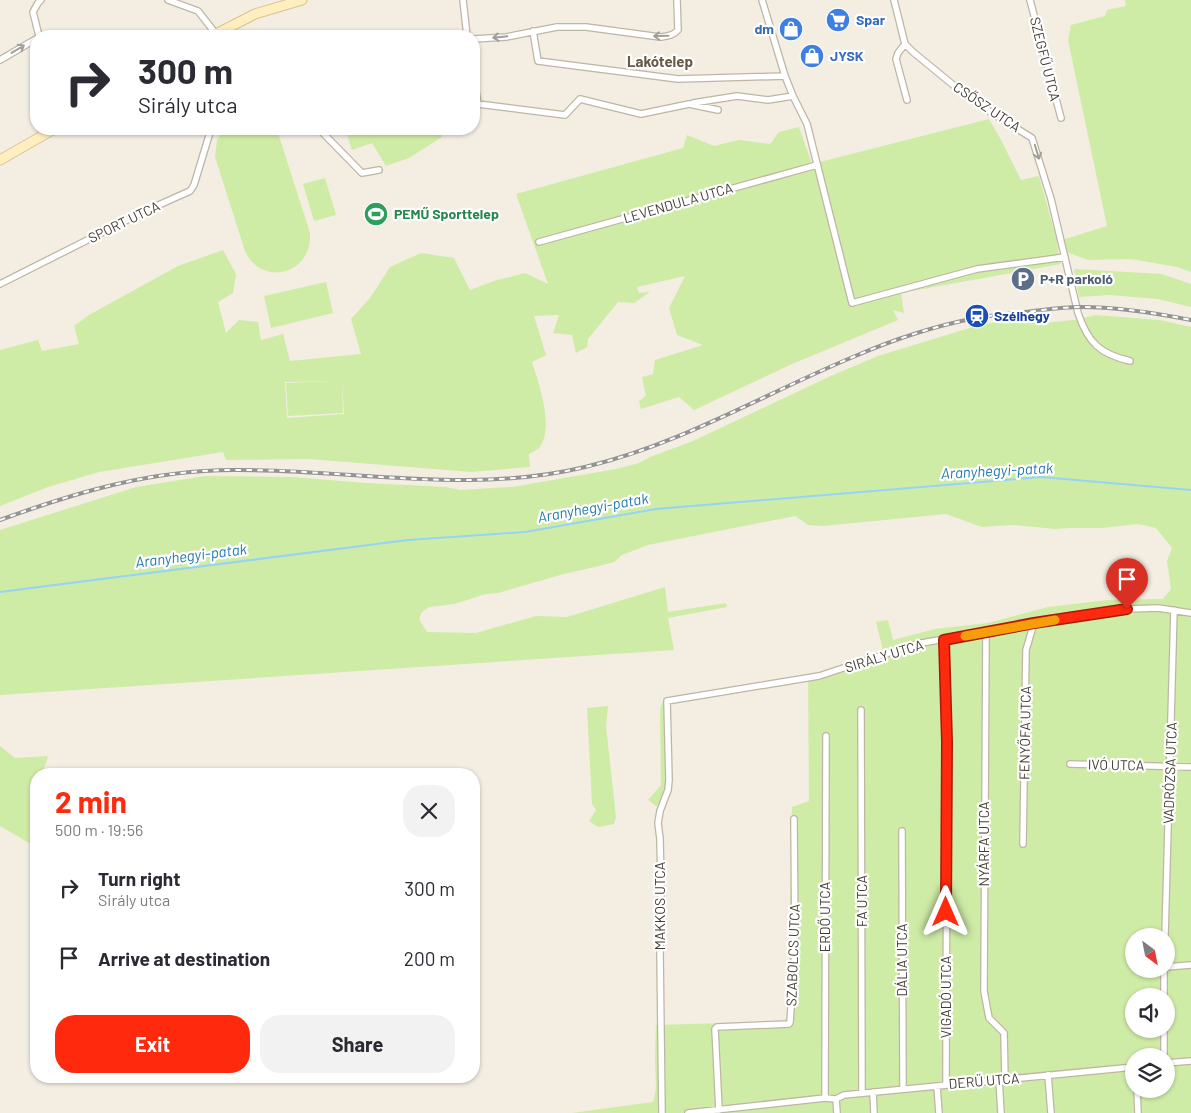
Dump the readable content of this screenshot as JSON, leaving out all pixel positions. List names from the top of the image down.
{
  "streets": {
    "street": [
      "SZEGFŰ UTCA",
      "CSŐSZ UTCA",
      "LEVENDULA UTCA",
      "SPORT UTCA",
      "SIRÁLY UTCA",
      "FENYŐFA UTCA",
      "IVÓ UTCA",
      "VADRÓZSA UTCA",
      "NYÁRFA UTCA",
      "FA UTCA",
      "MAKKOS UTCA",
      "ERDŐ UTCA",
      "SZABOLCS UTCA",
      "DÁLIA UTCA",
      "VIGADÓ UTCA",
      "DERŰ UTCA"
    ]
  },
  "crossings": [
    ["SIRÁLY UTCA", "FENYŐFA UTCA"],
    ["SIRÁLY UTCA", "VADRÓZSA UTCA"],
    ["SIRÁLY UTCA", "NYÁRFA UTCA"],
    ["SIRÁLY UTCA", "MAKKOS UTCA"],
    ["SIRÁLY UTCA", "VIGADÓ UTCA"],
    ["IVÓ UTCA", "VADRÓZSA UTCA"],
    ["NYÁRFA UTCA", "DERŰ UTCA"],
    ["FA UTCA", "DERŰ UTCA"],
    ["DÁLIA UTCA", "DERŰ UTCA"],
    ["VIGADÓ UTCA", "DERŰ UTCA"]
  ],
  "one_way": ["CSŐSZ UTCA"],
  "districts": ["Lakótelep"],
  "water": ["Aranyhegyi-patak"],
  "places": {
    "supermarket": ["Spar"],
    "shop": ["dm", "JYSK"],
    "sports": ["PEMŰ Sporttelep"],
    "parking": ["P+R parkoló"],
    "station": ["Szélhegy"]
  },
  "north": "bottom right",
  "page": {
    "turn": ["300 m", "Sirály utca"],
    "heading": ["2 min", "500 m · 19:56"],
    "list": [
      {
        "name": "Turn right",
        "note": "Sirály utca",
        "value": "300 m"
      },
      {
        "name": "Arrive at destination",
        "value": "200 m"
      }
    ],
    "buttons": ["Exit", "Share"]
  }
}
